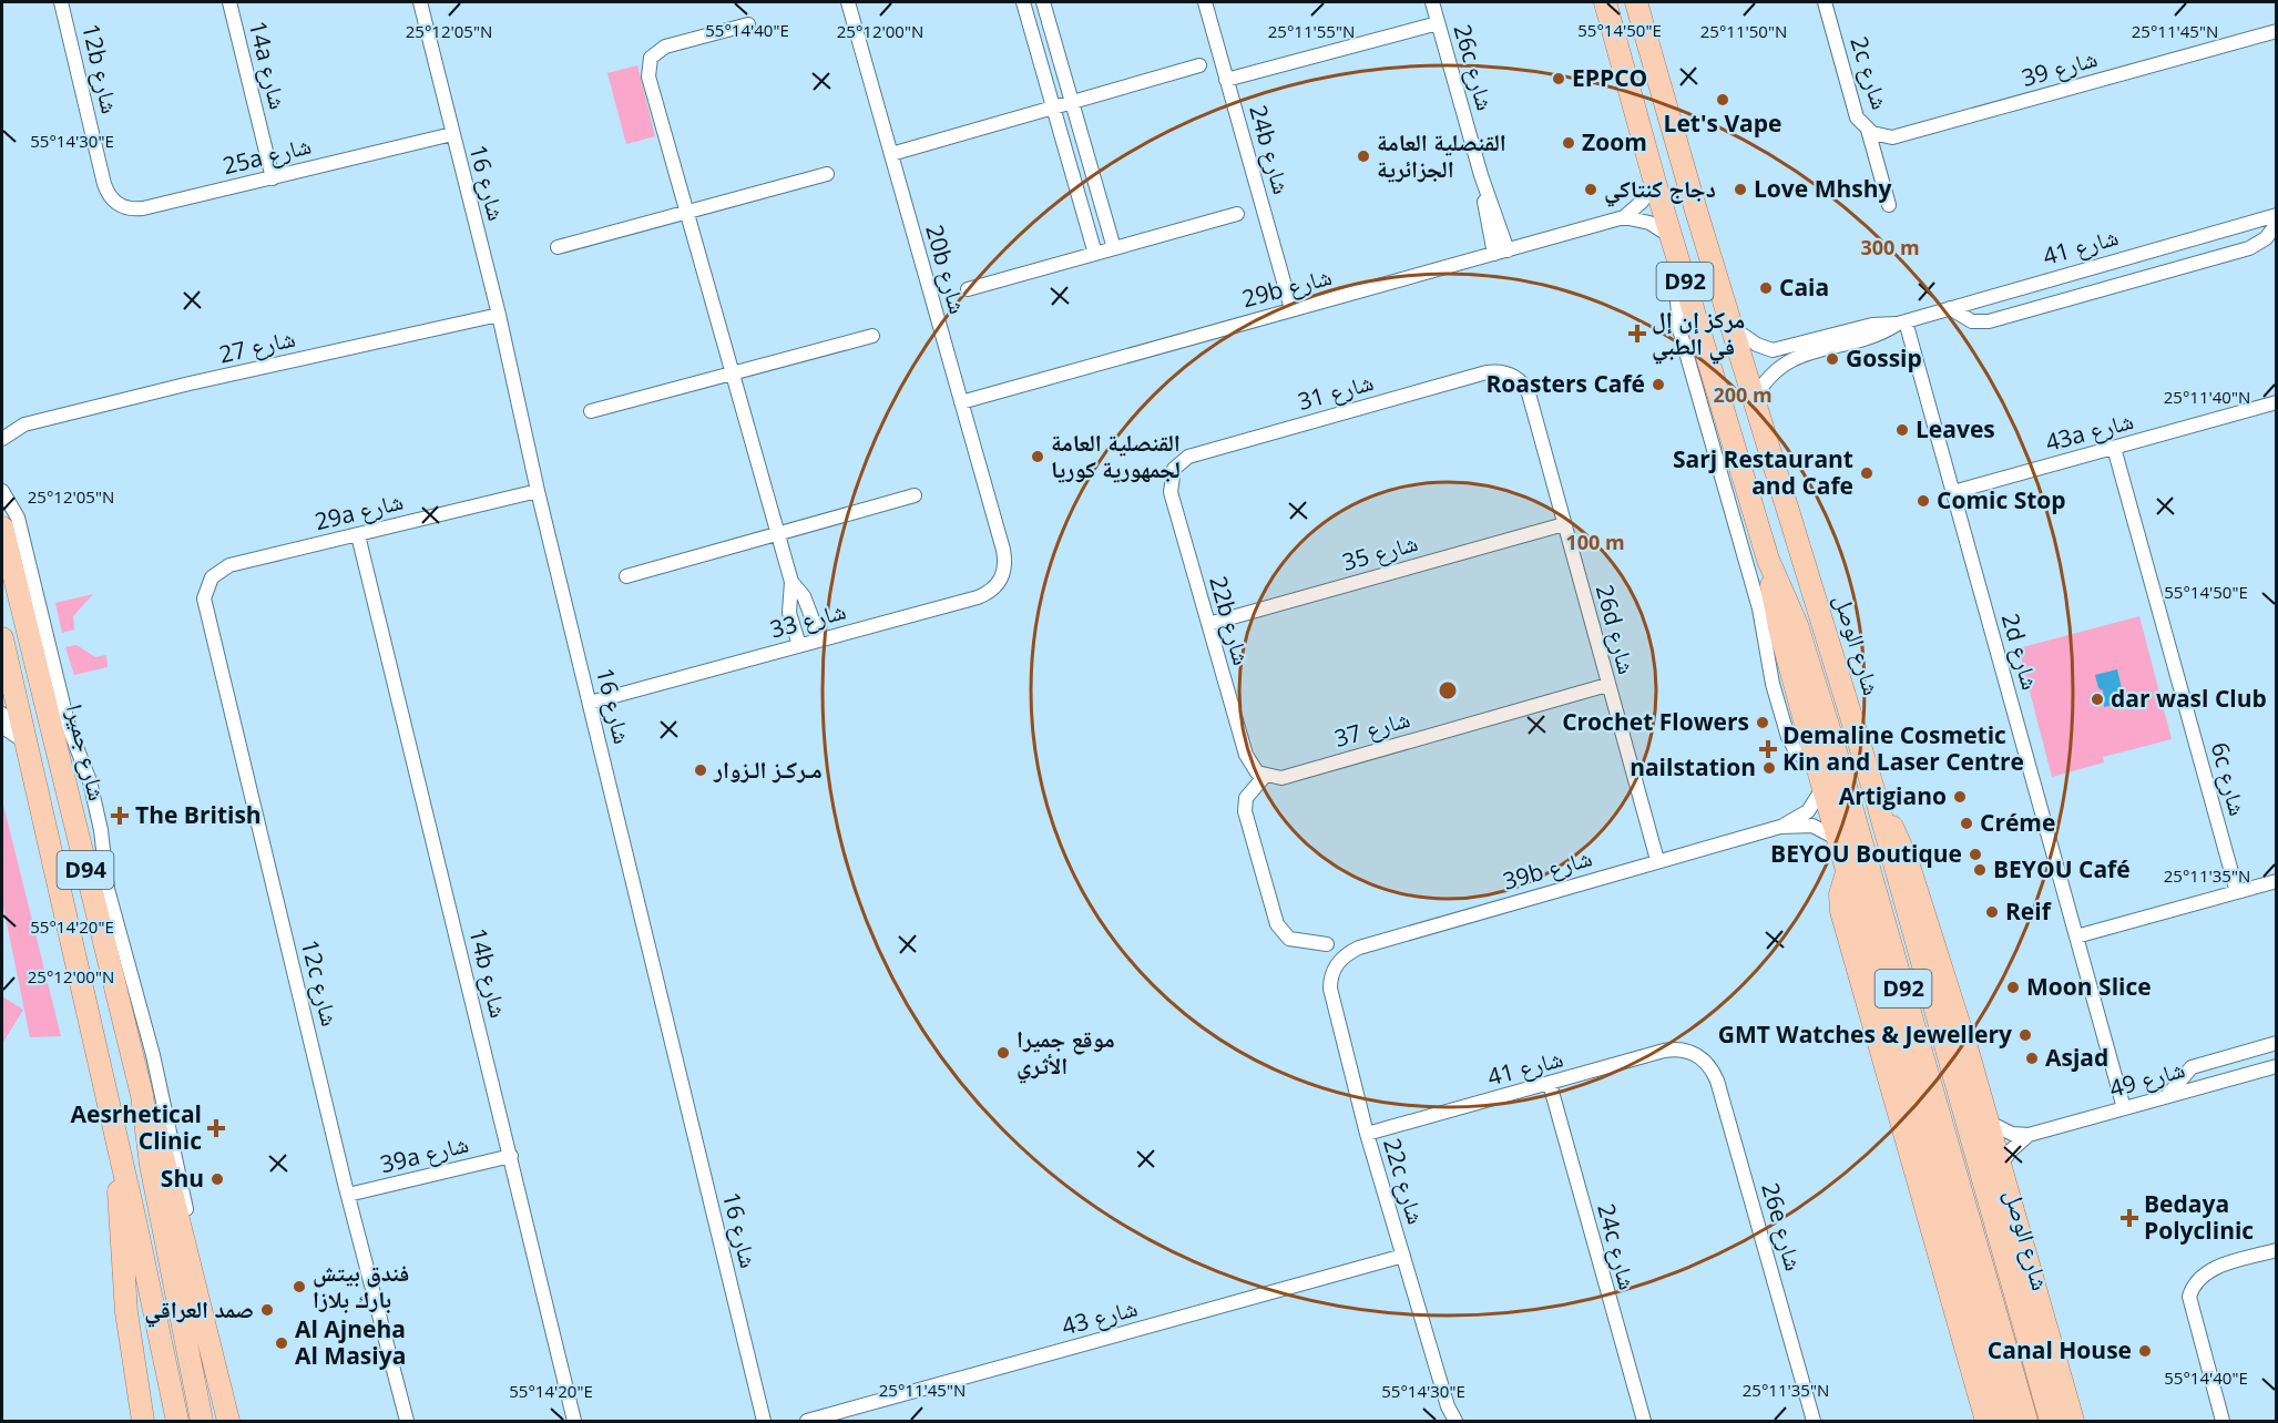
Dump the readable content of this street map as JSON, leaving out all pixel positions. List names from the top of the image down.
{
  "streets": {
    "main road": [
      "D92",
      "شارع الوصل",
      "شارع جميرا",
      "D94"
    ],
    "street": [
      "14a شارع",
      "26c شارع",
      "12b شارع",
      "شارع 39",
      "2c شارع",
      "24b شارع",
      "25a شارع",
      "شارع 16",
      "شارع 41",
      "20b شارع",
      "29b شارع",
      "شارع 27",
      "شارع 31",
      "43a شارع",
      "29a شارع",
      "شارع 35",
      "شارع 33",
      "22b شارع",
      "26d شارع",
      "2d شارع",
      "شارع 37",
      "6c شارع",
      "39b شارع",
      "14b شارع",
      "12c شارع",
      "شارع 49",
      "39a شارع",
      "22c شارع",
      "26e شارع",
      "24c شارع",
      "شارع 43"
    ]
  },
  "crossings": [
    ["14a شارع", "25a شارع"],
    ["26c شارع", "29b شارع"],
    ["12b شارع", "25a شارع"],
    ["شارع 39", "2c شارع"],
    ["24b شارع", "29b شارع"],
    ["25a شارع", "شارع 16"],
    ["شارع 16", "شارع 27"],
    ["شارع 16", "29a شارع"],
    ["شارع 16", "شارع 33"],
    ["شارع 41", "شارع الوصل"],
    ["شارع 41", "2d شارع"],
    ["شارع 41", "22c شارع"],
    ["شارع 41", "26e شارع"],
    ["شارع 41", "24c شارع"],
    ["20b شارع", "29b شارع"],
    ["20b شارع", "شارع 33"],
    ["D92", "29b شارع"],
    ["D92", "39b شارع"],
    ["شارع 31", "22b شارع"],
    ["شارع 31", "26d شارع"],
    ["43a شارع", "2d شارع"],
    ["43a شارع", "6c شارع"],
    ["29a شارع", "14b شارع"],
    ["29a شارع", "12c شارع"],
    ["شارع 35", "22b شارع"],
    ["شارع 35", "26d شارع"],
    ["22b شارع", "شارع 37"],
    ["26d شارع", "شارع 37"],
    ["26d شارع", "39b شارع"],
    ["2d شارع", "شارع 49"],
    ["39b شارع", "22c شارع"],
    ["14b شارع", "39a شارع"],
    ["12c شارع", "39a شارع"],
    ["22c شارع", "شارع 43"]
  ],
  "places": {
    "other": [
      "EPPCO",
      "Let's Vape",
      "Zoom",
      "القنصلية العامة الجزائرية",
      "دجاج كنتاكي",
      "Love Mhshy",
      "Caia",
      "Gossip",
      "Roasters Café",
      "Leaves",
      "القنصلية العامة لجمهورية كوريا",
      "Sarj Restaurant and Cafe",
      "Comic Stop",
      "dar wasl Club",
      "Crochet Flowers",
      "nailstation",
      "مـركـز الـزوار",
      "Artigiano",
      "Créme",
      "BEYOU Boutique",
      "BEYOU Café",
      "Reif",
      "Moon Slice",
      "GMT Watches & Jewellery",
      "موقع جميرا الأثري",
      "Asjad",
      "Shu",
      "فندق بيتش بارك بلازا",
      "صمد العراقي",
      "Al Ajneha Al Masiya",
      "Canal House"
    ],
    "health": [
      "مركز إن إل في الطبي",
      "Demaline Cosmetic Kin and Laser Centre",
      "The British",
      "Aesrhetical Clinic",
      "Bedaya Polyclinic"
    ]
  },
  "coordinates": [
    "55°14'40\"E",
    "55°14'50\"E",
    "25°11'55\"N",
    "25°12'05\"N",
    "25°12'00\"N",
    "25°11'50\"N",
    "25°11'45\"N",
    "55°14'30\"E",
    "25°11'40\"N",
    "25°11'35\"N",
    "55°14'20\"E"
  ],
  "rings": ["300 m", "200 m", "100 m"]
}
